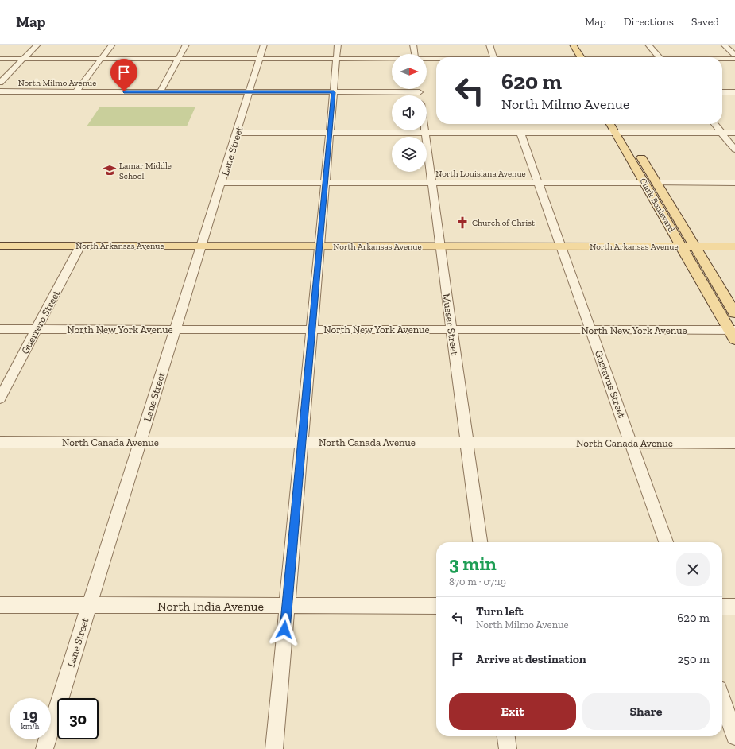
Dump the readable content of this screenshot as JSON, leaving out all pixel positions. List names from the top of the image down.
{
  "streets": {
    "main road": ["Clark Boulevard", "North Arkansas Avenue"],
    "street": [
      "North Milmo Avenue",
      "Lane Street",
      "North Louisiana Avenue",
      "Guerrero Street",
      "Musser Street",
      "North New York Avenue",
      "Gustavus Street",
      "North Canada Avenue",
      "North India Avenue"
    ]
  },
  "crossings": [
    ["North Milmo Avenue", "Lane Street"],
    ["North Milmo Avenue", "Musser Street"],
    ["Lane Street", "North Louisiana Avenue"],
    ["Lane Street", "North Arkansas Avenue"],
    ["Lane Street", "North New York Avenue"],
    ["Lane Street", "North Canada Avenue"],
    ["Lane Street", "North India Avenue"],
    ["North Louisiana Avenue", "Clark Boulevard"],
    ["North Louisiana Avenue", "Musser Street"],
    ["North Louisiana Avenue", "Gustavus Street"],
    ["Clark Boulevard", "North Arkansas Avenue"],
    ["Clark Boulevard", "North New York Avenue"],
    ["North Arkansas Avenue", "Guerrero Street"],
    ["North Arkansas Avenue", "Musser Street"],
    ["North Arkansas Avenue", "Gustavus Street"],
    ["Guerrero Street", "North New York Avenue"],
    ["Musser Street", "North New York Avenue"],
    ["Musser Street", "North Canada Avenue"],
    ["North New York Avenue", "Gustavus Street"],
    ["Gustavus Street", "North Canada Avenue"]
  ],
  "places": {
    "school or university": ["Lamar Middle School"],
    "church": ["Church of Christ"]
  },
  "north": "right",
  "page": {
    "header": "Map",
    "nav": ["Map", "Directions", "Saved"],
    "turn": ["620 m", "North Milmo Avenue"],
    "heading": ["3 min", "870 m · 07:19"],
    "list": [
      {
        "name": "Turn left",
        "note": "North Milmo Avenue",
        "value": "620 m"
      },
      {
        "name": "Arrive at destination",
        "value": "250 m"
      }
    ],
    "buttons": ["Exit", "Share"],
    "speed": "19 km/h",
    "limit": "30"
  }
}
